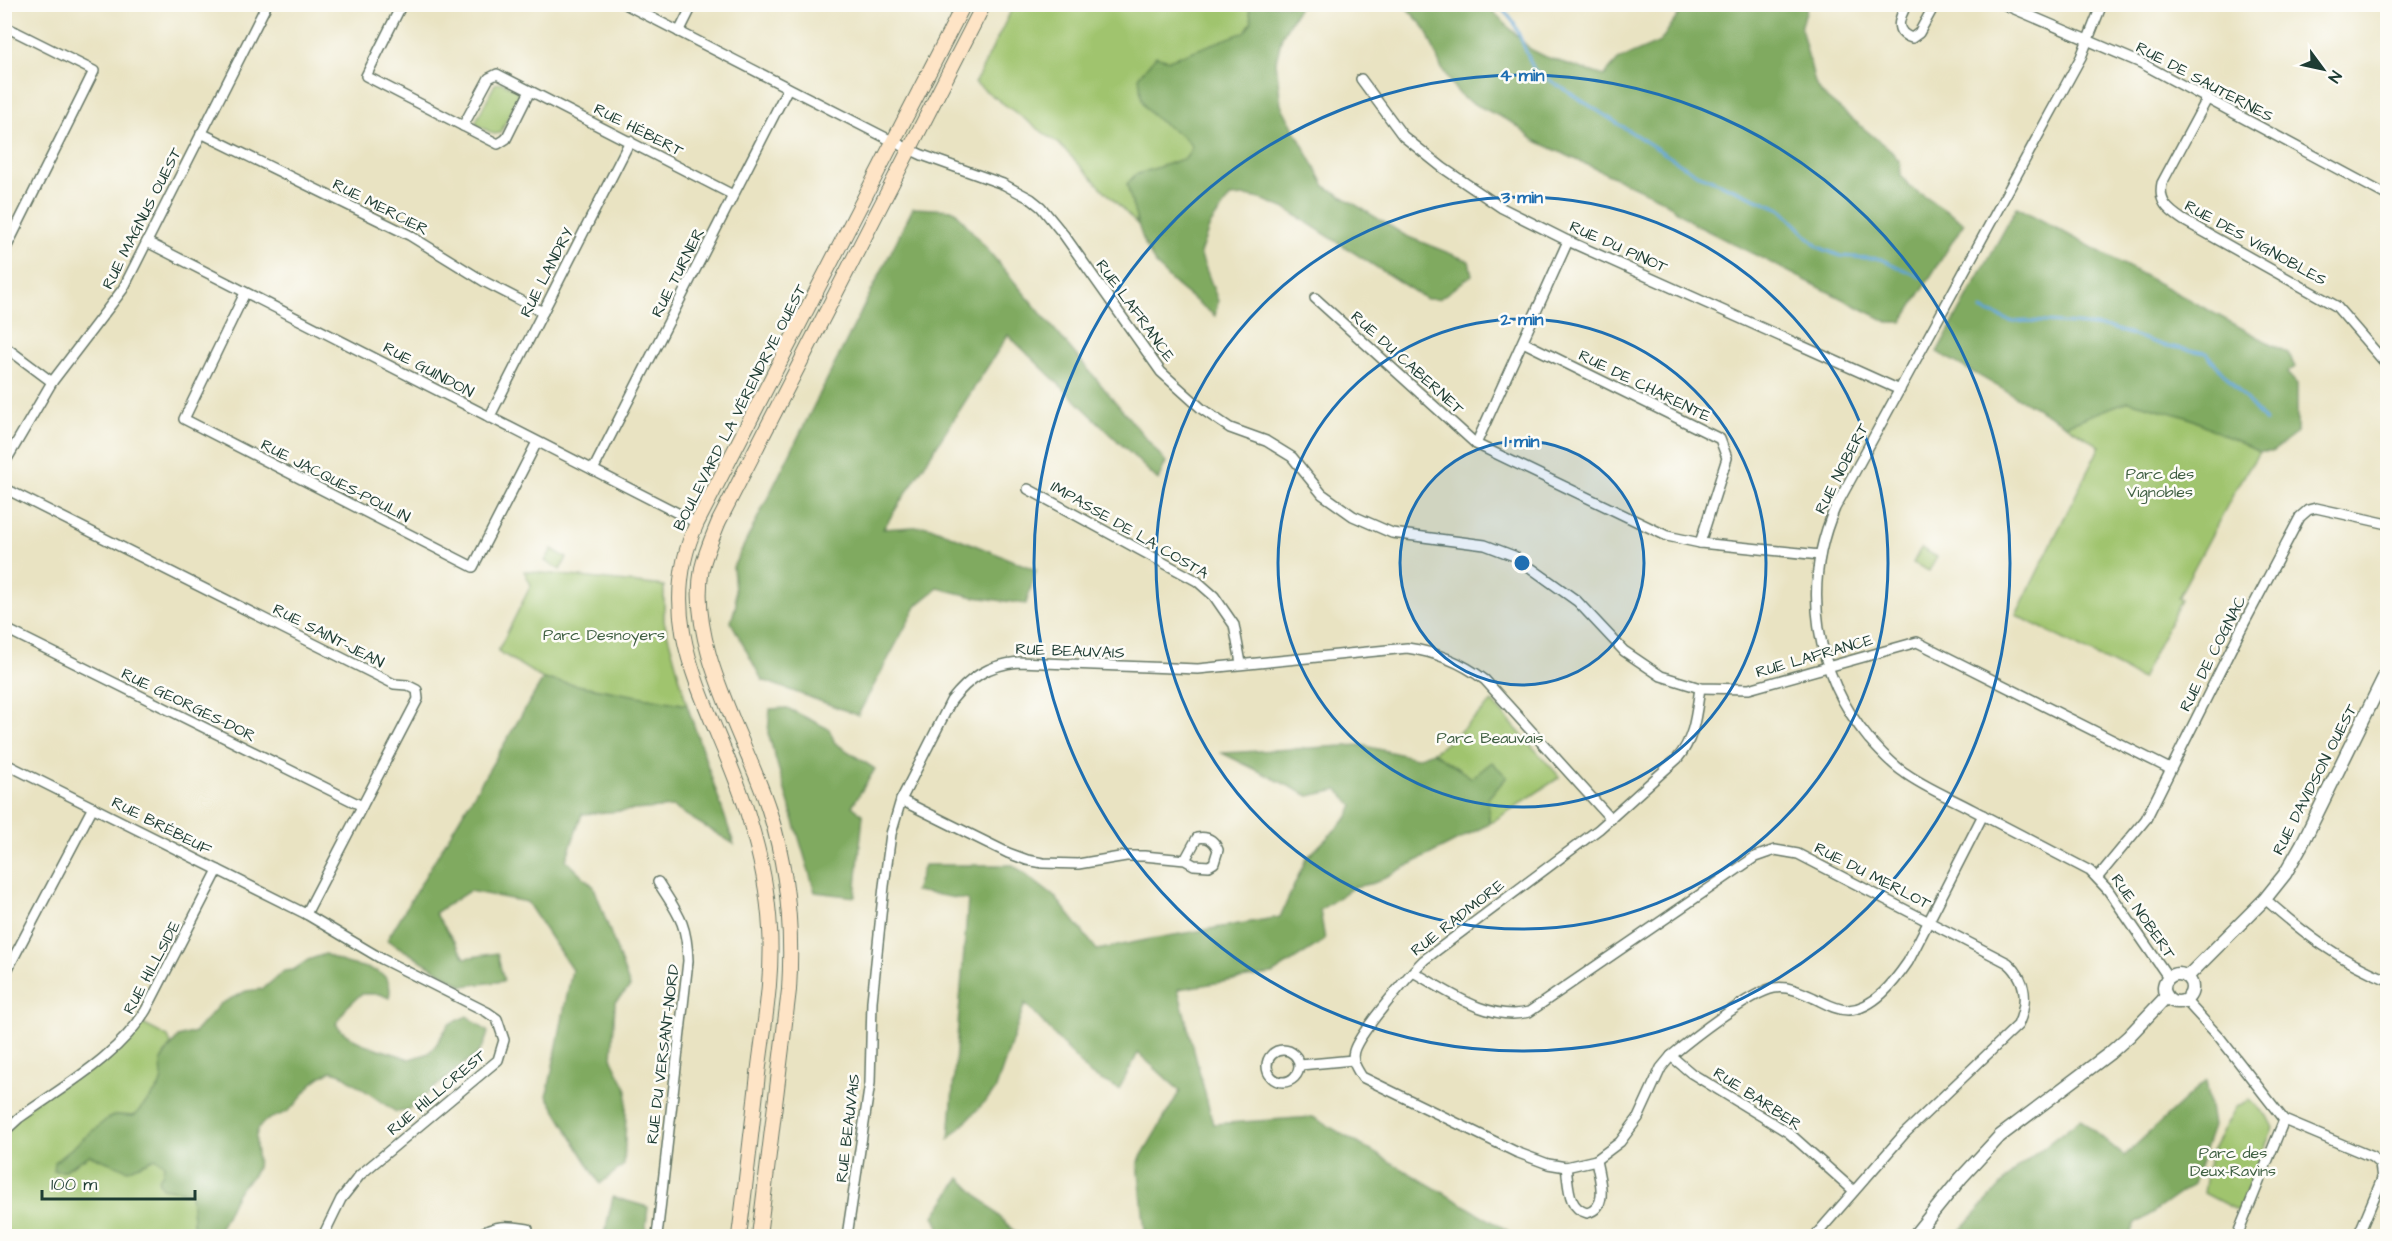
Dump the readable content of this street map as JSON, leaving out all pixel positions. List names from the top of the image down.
{
  "streets": {
    "main road": ["BOULEVARD LA VÉRENDRYE OUEST"],
    "street": [
      "RUE DE SAUTERNES",
      "RUE HÉBERT",
      "RUE MERCIER",
      "RUE MAGNUS OUEST",
      "RUE DES VIGNOBLES",
      "RUE DU PINOT",
      "RUE LANDRY",
      "RUE TURNER",
      "RUE LAFRANCE",
      "RUE DU CABERNET",
      "RUE GUINDON",
      "RUE DE CHARENTE",
      "RUE NOBERT",
      "RUE JACQUES-POULIN",
      "IMPASSE DE LA COSTA",
      "RUE SAINT-JEAN",
      "RUE BEAUVAIS",
      "RUE DE COGNAC",
      "RUE GEORGES-DOR",
      "RUE DAVIDSON OUEST",
      "RUE BRÉBEUF",
      "RUE DU MERLOT",
      "RUE RADMORE",
      "RUE HILLSIDE",
      "RUE DU VERSANT-NORD",
      "RUE HILLCREST",
      "RUE BARBER"
    ]
  },
  "crossings": [
    ["RUE DE SAUTERNES", "RUE DES VIGNOBLES"],
    ["RUE DE SAUTERNES", "RUE NOBERT"],
    ["RUE HÉBERT", "RUE LANDRY"],
    ["RUE HÉBERT", "RUE TURNER"],
    ["RUE MERCIER", "RUE MAGNUS OUEST"],
    ["RUE MERCIER", "RUE LANDRY"],
    ["RUE MAGNUS OUEST", "RUE GUINDON"],
    ["RUE DU PINOT", "RUE NOBERT"],
    ["RUE LANDRY", "RUE GUINDON"],
    ["RUE TURNER", "RUE LAFRANCE"],
    ["RUE TURNER", "RUE GUINDON"],
    ["RUE LAFRANCE", "BOULEVARD LA VÉRENDRYE OUEST"],
    ["RUE LAFRANCE", "RUE NOBERT"],
    ["RUE LAFRANCE", "RUE DE COGNAC"],
    ["RUE LAFRANCE", "RUE RADMORE"],
    ["RUE DU CABERNET", "RUE DE CHARENTE"],
    ["RUE DU CABERNET", "RUE NOBERT"],
    ["RUE GUINDON", "BOULEVARD LA VÉRENDRYE OUEST"],
    ["RUE GUINDON", "RUE JACQUES-POULIN"],
    ["RUE NOBERT", "RUE DE COGNAC"],
    ["RUE NOBERT", "RUE DAVIDSON OUEST"],
    ["IMPASSE DE LA COSTA", "RUE BEAUVAIS"],
    ["RUE SAINT-JEAN", "RUE GEORGES-DOR"],
    ["RUE SAINT-JEAN", "RUE BRÉBEUF"],
    ["RUE SAINT-JEAN", "RUE HILLCREST"],
    ["RUE BEAUVAIS", "RUE RADMORE"],
    ["RUE BRÉBEUF", "RUE HILLSIDE"],
    ["RUE BRÉBEUF", "RUE HILLCREST"],
    ["RUE DU MERLOT", "RUE RADMORE"],
    ["RUE DU MERLOT", "RUE BARBER"]
  ],
  "parks": [
    "Parc des Vignobles",
    "Parc Desnoyers",
    "Parc Beauvais",
    "Parc des Deux-Ravins"
  ],
  "scale_bar": "100 m",
  "north": "bottom right",
  "rings": [
    "4 min",
    "3 min",
    "2 min",
    "1 min"
  ]
}
